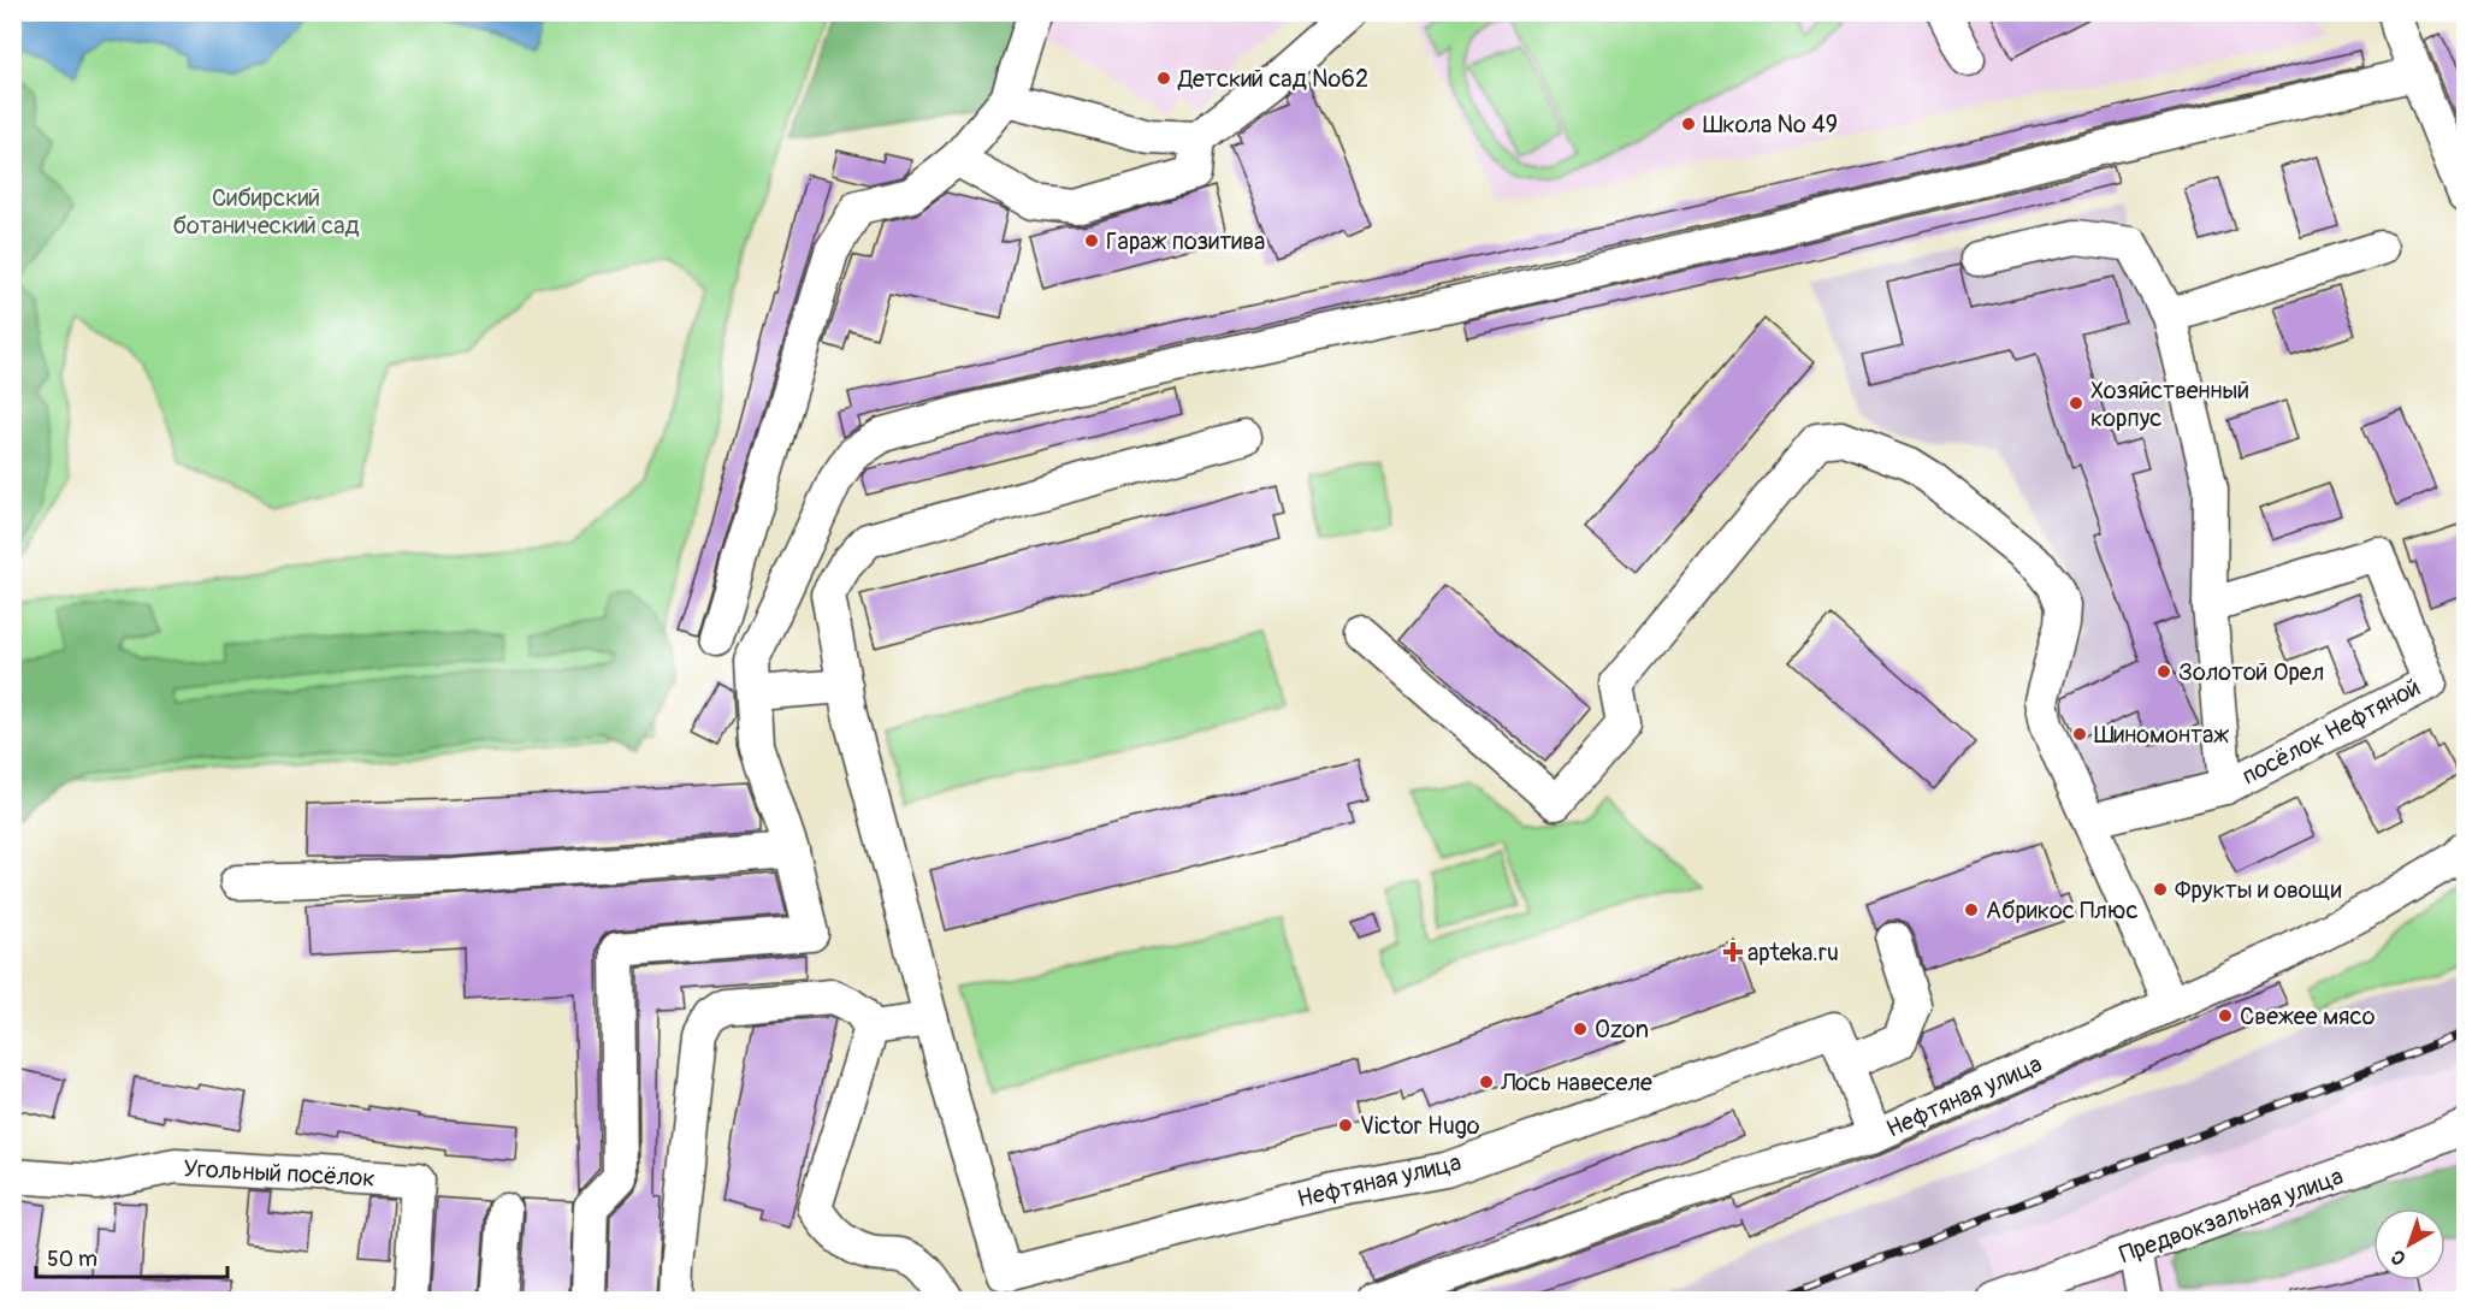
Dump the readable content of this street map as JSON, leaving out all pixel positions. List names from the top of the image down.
{
  "streets": {
    "street": [
      "посёлок Нефтяной",
      "Нефтяная улица",
      "Угольный посёлок",
      "Предвокзальная улица"
    ]
  },
  "parks": ["Сибирский ботанический сад"],
  "places": {
    "other": [
      "Детский сад №62",
      "Школа № 49",
      "Гараж позитива",
      "Хозяйственный корпус",
      "Золотой Орел",
      "Шиномонтаж",
      "Фрукты и овощи",
      "Абрикос Плюс",
      "Свежее мясо",
      "Ozon",
      "Лось навеселе",
      "Victor Hugo"
    ],
    "health": ["apteka.ru"]
  },
  "scale_bar": "50 m",
  "north": "bottom left"
}
